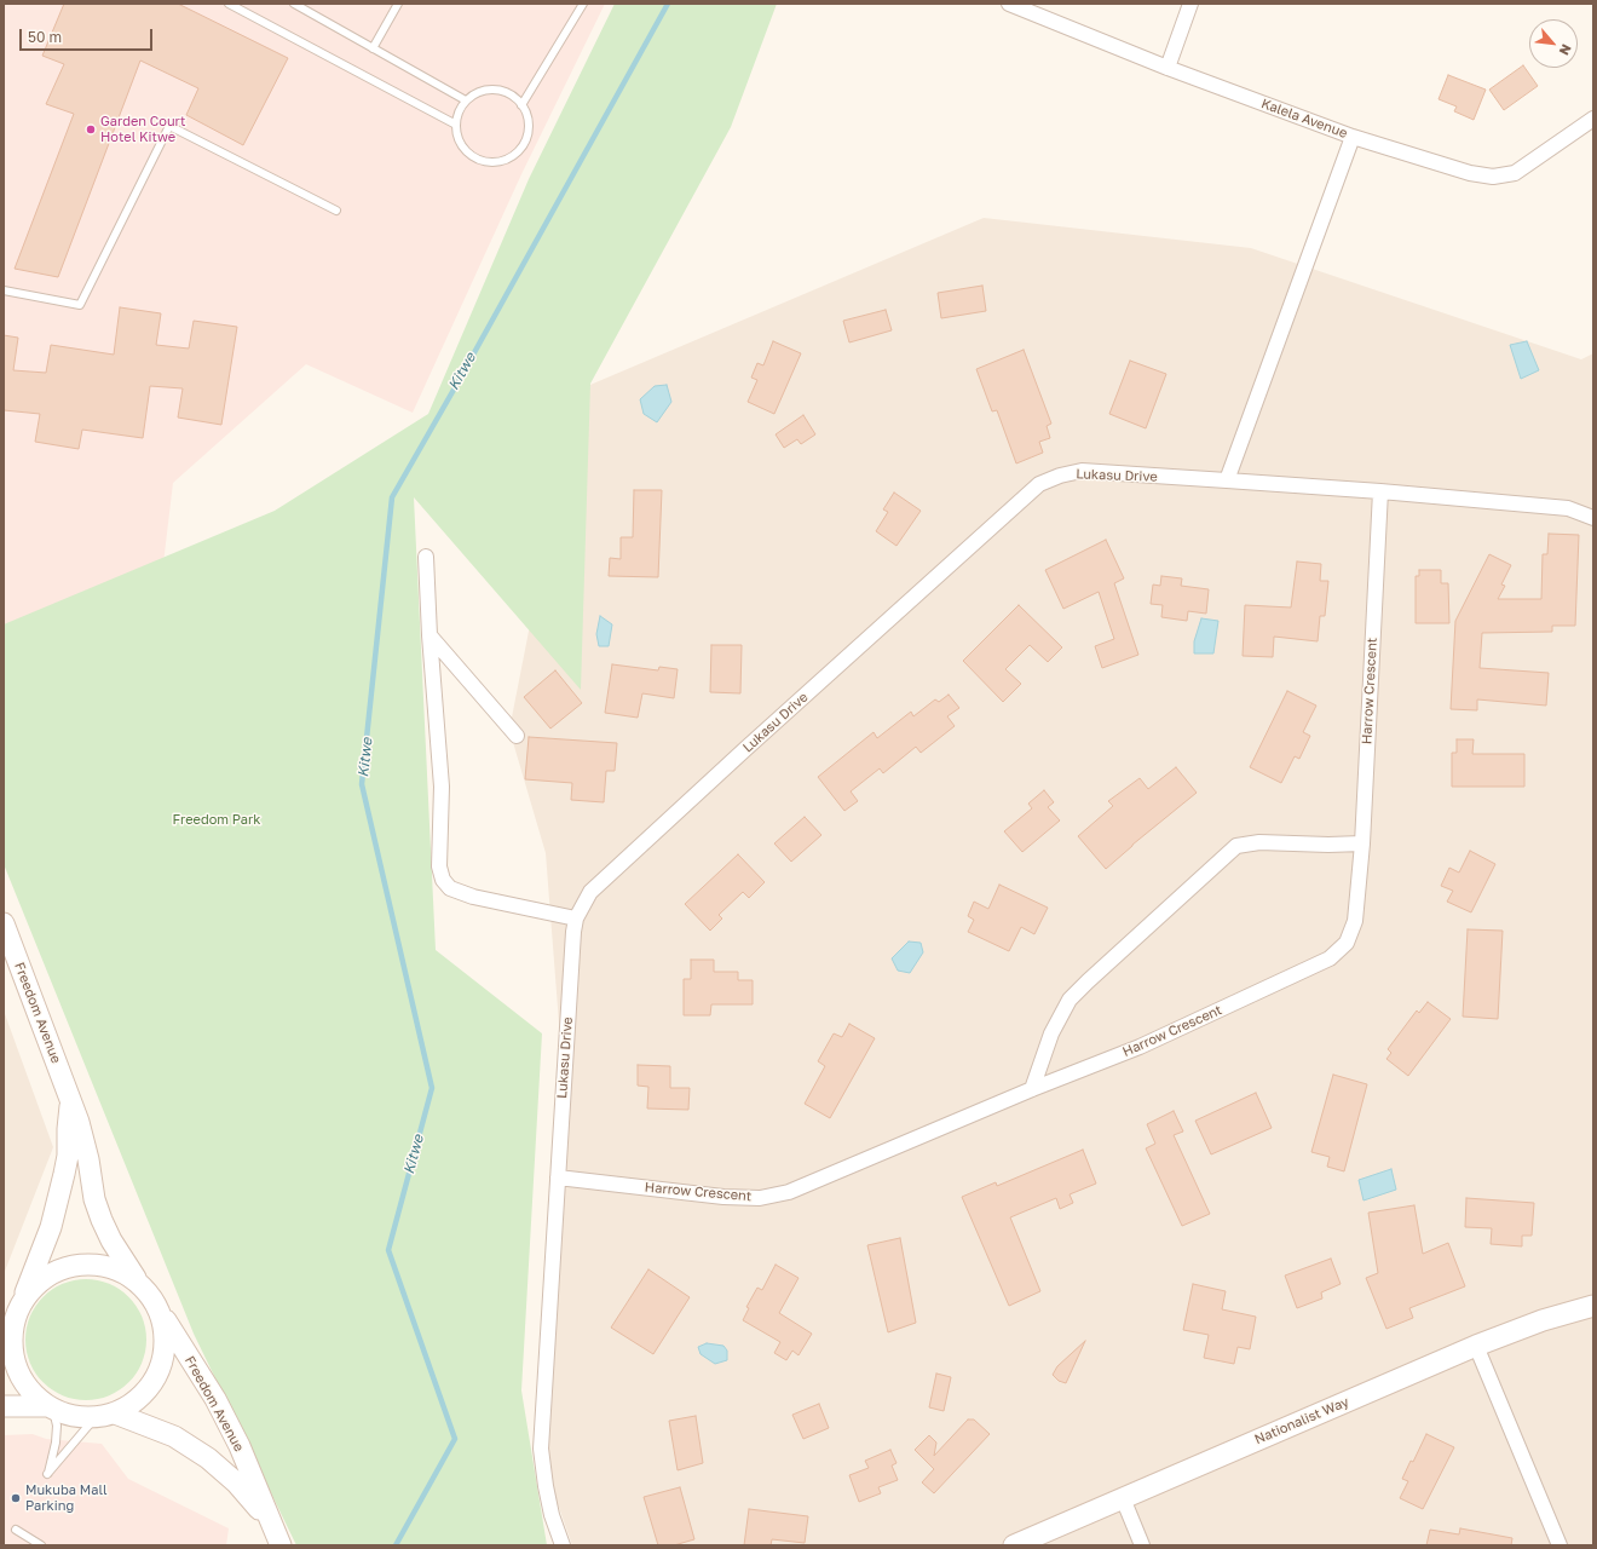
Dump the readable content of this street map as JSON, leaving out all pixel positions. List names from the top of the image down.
{
  "streets": {
    "main road": ["Freedom Avenue", "Nationalist Way"],
    "street": ["Kalela Avenue", "Lukasu Drive", "Harrow Crescent"]
  },
  "crossings": [
    ["Lukasu Drive", "Harrow Crescent"]
  ],
  "water": ["Kitwe"],
  "parks": ["Freedom Park"],
  "places": ["Garden Court Hotel Kitwe", "Mukuba Mall Parking"],
  "scale_bar": "50 m",
  "north": "bottom right"
}
